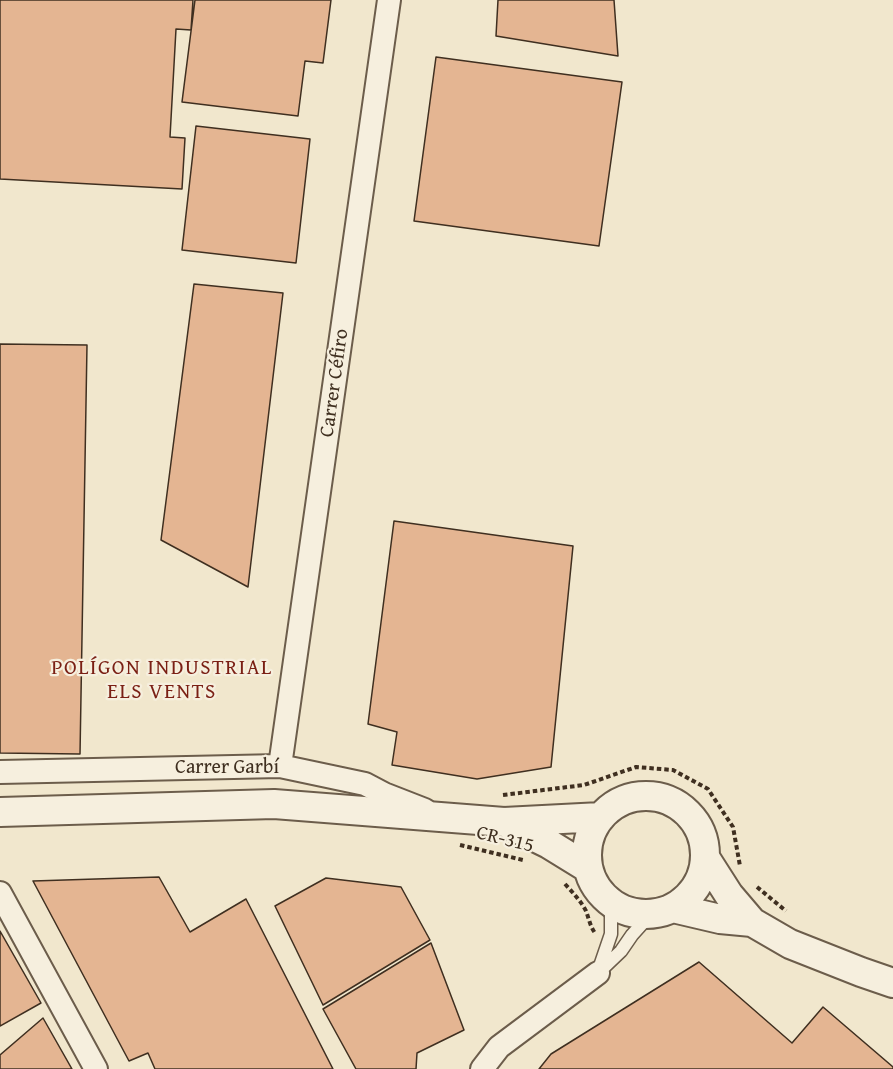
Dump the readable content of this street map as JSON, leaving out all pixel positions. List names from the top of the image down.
{
  "streets": {
    "street": ["Carrer Céfiro", "Carrer Garbí"],
    "path": ["CR-315"]
  },
  "crossings": [
    ["Carrer Céfiro", "Carrer Garbí"],
    ["Carrer Garbí", "CR-315"]
  ],
  "districts": ["POLÍGON INDUSTRIAL ELS VENTS"]
}
